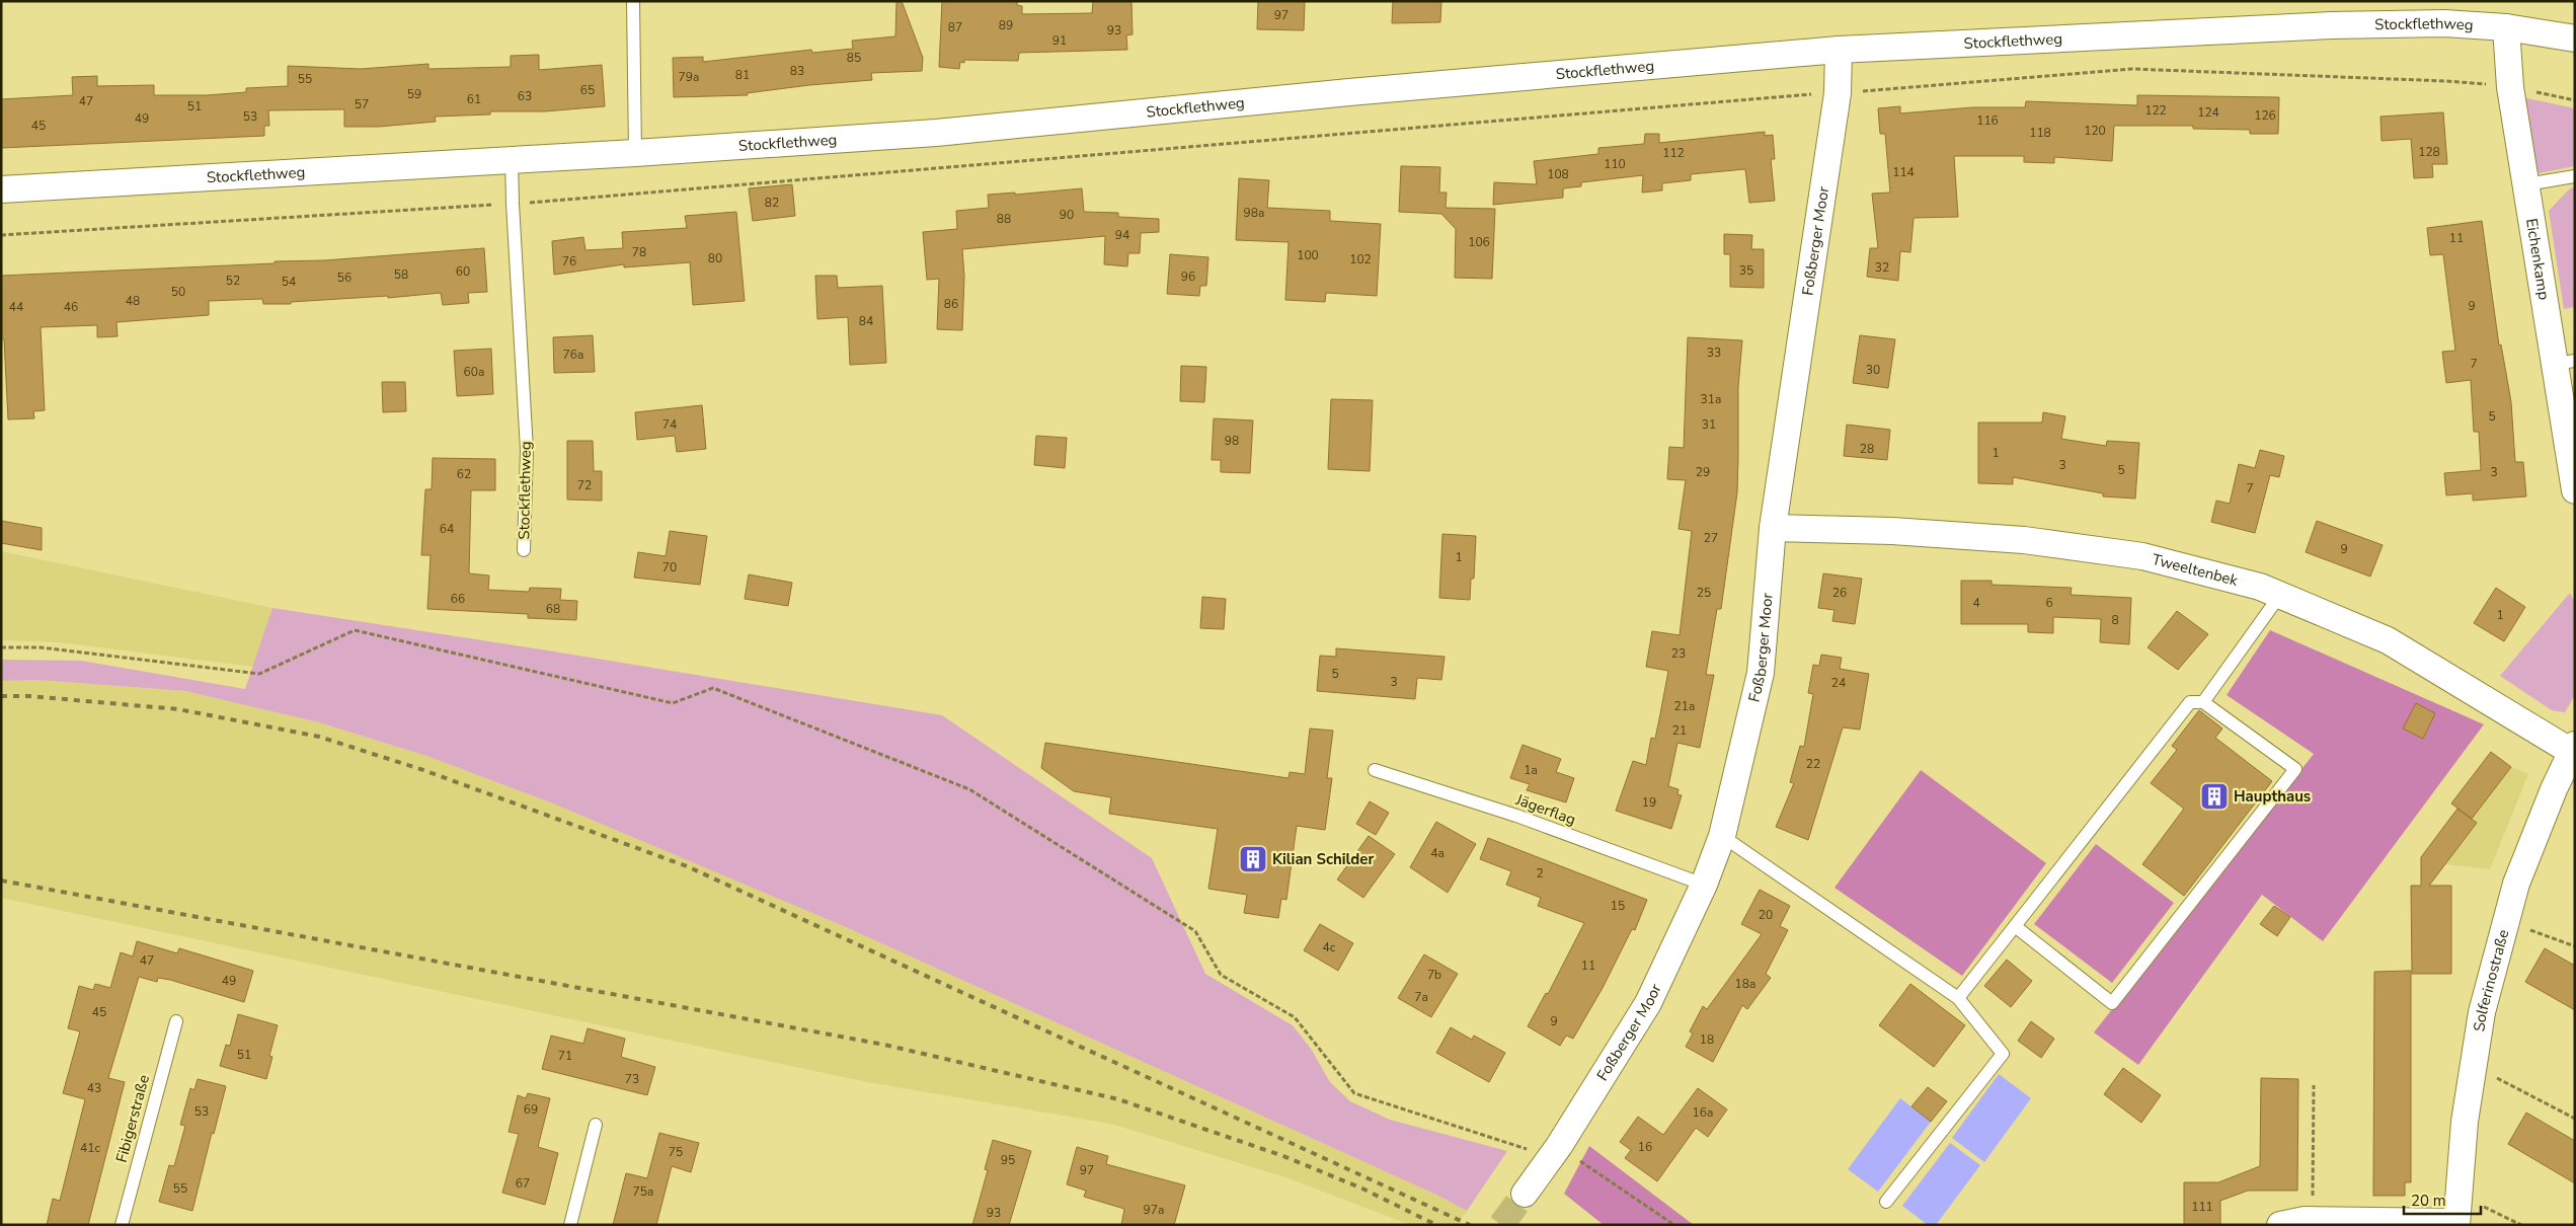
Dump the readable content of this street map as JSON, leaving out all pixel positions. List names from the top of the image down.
{
  "streets": {
    "street": [
      "Stockflethweg",
      "Foßberger Moor",
      "Eichenkamp",
      "Tweeltenbek",
      "Solferinostraße"
    ],
    "lane": ["Jägerflag", "Fibigerstraße"]
  },
  "crossings": [
    ["Stockflethweg", "Foßberger Moor"],
    ["Stockflethweg", "Eichenkamp"],
    ["Foßberger Moor", "Tweeltenbek"],
    ["Foßberger Moor", "Jägerflag"],
    ["Tweeltenbek", "Solferinostraße"]
  ],
  "places": {
    "building": ["Haupthaus", "Kilian Schilder"]
  },
  "house_numbers": [
    "97",
    "89",
    "87",
    "93",
    "91",
    "85",
    "83",
    "81",
    "79a",
    "55",
    "65",
    "59",
    "63",
    "61",
    "47",
    "57",
    "51",
    "122",
    "124",
    "126",
    "53",
    "49",
    "116",
    "45",
    "120",
    "118",
    "128",
    "112",
    "110",
    "114",
    "108",
    "82",
    "98a",
    "90",
    "88",
    "94",
    "11",
    "106",
    "78",
    "100",
    "80",
    "102",
    "76",
    "32",
    "35",
    "60",
    "58",
    "96",
    "56",
    "52",
    "54",
    "50",
    "48",
    "86",
    "9",
    "44",
    "46",
    "84",
    "33",
    "76a",
    "7",
    "30",
    "60a",
    "31a",
    "5",
    "74",
    "31",
    "98",
    "28",
    "1",
    "3",
    "5",
    "29",
    "3",
    "62",
    "72",
    "7",
    "64",
    "27",
    "9",
    "1",
    "70",
    "25",
    "26",
    "66",
    "4",
    "6",
    "68",
    "1",
    "8",
    "23",
    "5",
    "3",
    "24",
    "21a",
    "21",
    "22",
    "1a",
    "19",
    "4a",
    "2",
    "15",
    "20",
    "4c",
    "47",
    "11",
    "7b",
    "49",
    "18a",
    "7a",
    "45",
    "9",
    "18",
    "51",
    "71",
    "73",
    "43",
    "69",
    "53",
    "16a",
    "16",
    "41c",
    "75",
    "95",
    "97",
    "67",
    "55",
    "75a",
    "111",
    "97a",
    "93"
  ],
  "scale_bar": "20 m"
}
